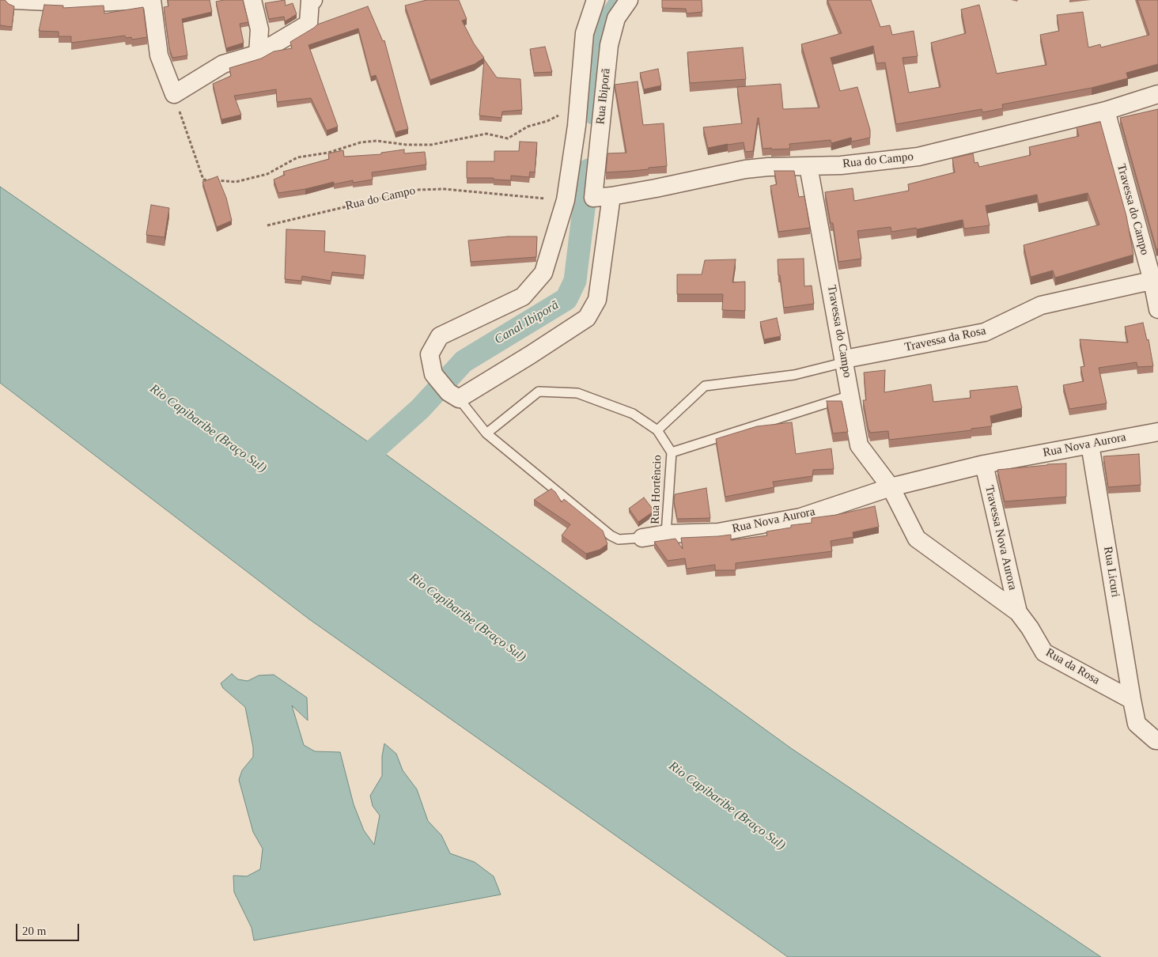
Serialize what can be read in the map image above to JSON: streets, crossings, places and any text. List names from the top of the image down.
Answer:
{
  "streets": {
    "street": [
      "Rua Ibiporã",
      "Rua do Campo",
      "Travessa do Campo",
      "Travessa da Rosa",
      "Rua Nova Aurora",
      "Travessa Nova Aurora",
      "Rua Licuri",
      "Rua da Rosa"
    ],
    "lane": ["Rua Hortêncio"]
  },
  "crossings": [
    ["Rua Ibiporã", "Rua do Campo"],
    ["Rua do Campo", "Travessa do Campo"],
    ["Travessa do Campo", "Travessa da Rosa"],
    ["Travessa do Campo", "Rua Nova Aurora"],
    ["Travessa do Campo", "Rua da Rosa"],
    ["Rua Nova Aurora", "Rua Hortêncio"],
    ["Rua Nova Aurora", "Travessa Nova Aurora"],
    ["Rua Nova Aurora", "Rua Licuri"],
    ["Rua Nova Aurora", "Rua da Rosa"],
    ["Travessa Nova Aurora", "Rua da Rosa"],
    ["Rua Licuri", "Rua da Rosa"]
  ],
  "water": ["Canal Ibiporã", "Rio Capibaribe (Braço Sul)"],
  "scale_bar": "20 m"
}
